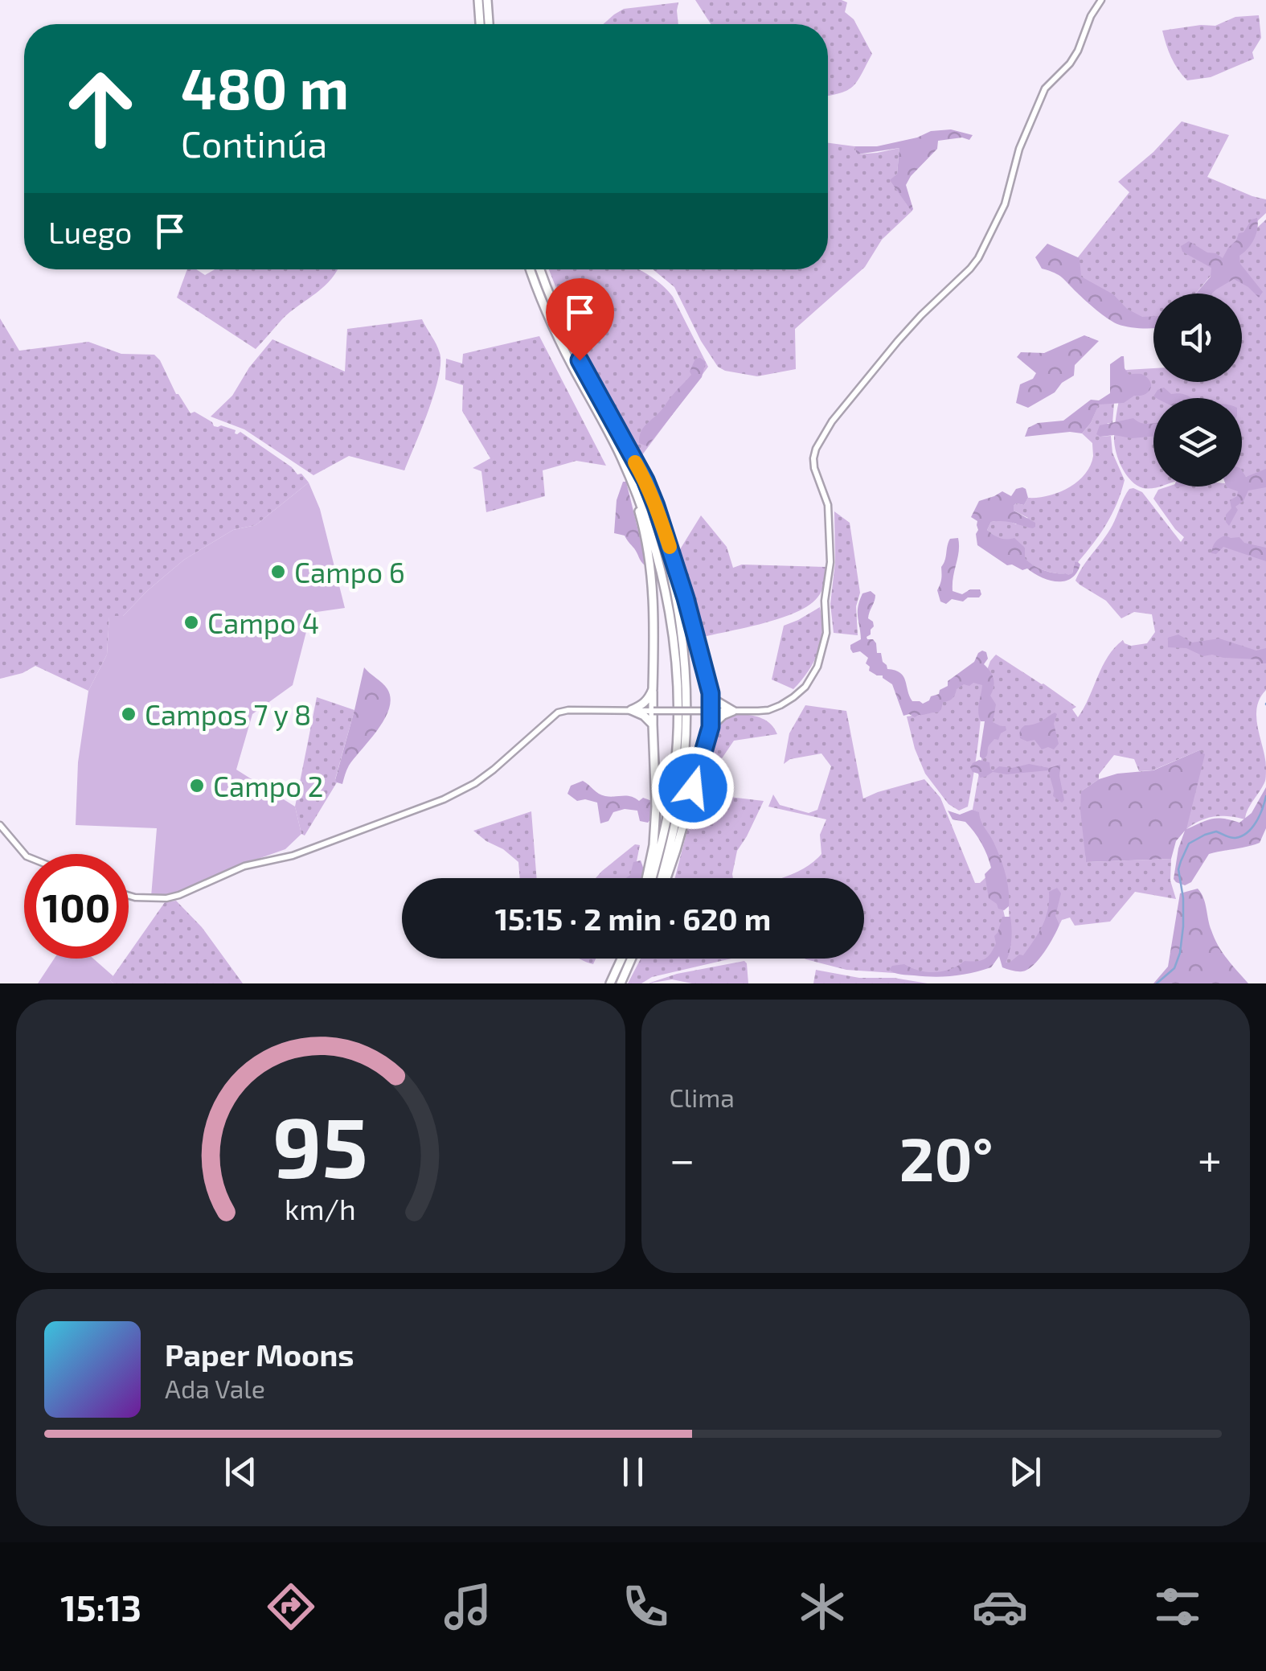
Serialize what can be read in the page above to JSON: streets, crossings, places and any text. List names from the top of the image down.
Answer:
{
  "places": [
    "Campo 6",
    "Campo 4",
    "Campos 7 y 8",
    "Campo 2"
  ],
  "page": {
    "turn": ["480 m", "Continúa"],
    "then": "Luego",
    "limit": "100",
    "trip": "15:15 · 2 min · 620 m",
    "tile": "Clima",
    "heat": ["−", "20°", "+"],
    "song": ["Paper Moons", "Ada Vale"],
    "tabs": "15:13",
    "gauge": ["95", "km/h"]
  }
}
